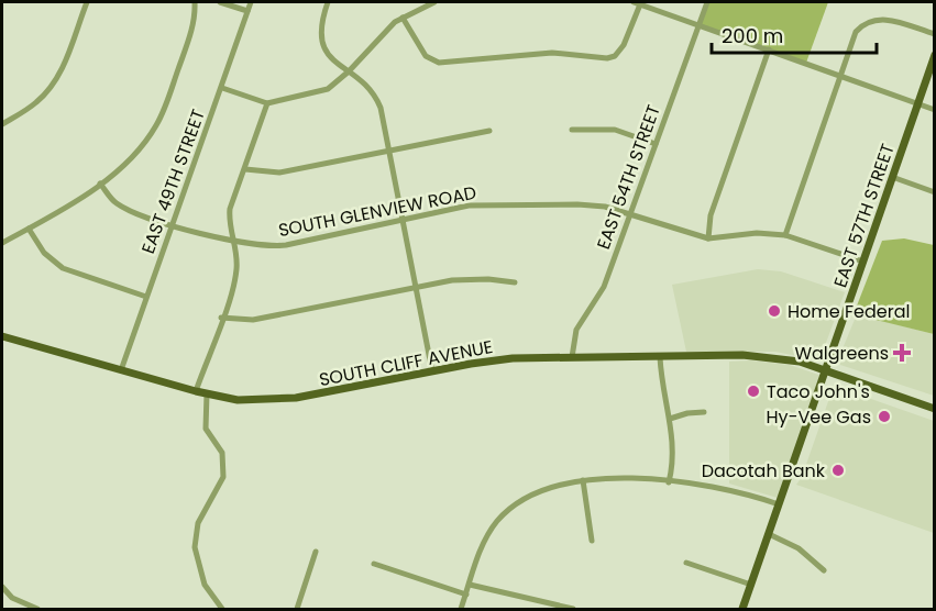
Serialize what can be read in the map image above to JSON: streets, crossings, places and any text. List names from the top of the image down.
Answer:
{
  "streets": {
    "main road": ["EAST 57TH STREET", "SOUTH CLIFF AVENUE"],
    "street": ["EAST 54TH STREET", "EAST 49TH STREET", "SOUTH GLENVIEW ROAD"]
  },
  "crossings": [
    ["EAST 54TH STREET", "SOUTH GLENVIEW ROAD"],
    ["EAST 54TH STREET", "SOUTH CLIFF AVENUE"],
    ["EAST 49TH STREET", "SOUTH GLENVIEW ROAD"],
    ["EAST 49TH STREET", "SOUTH CLIFF AVENUE"],
    ["SOUTH GLENVIEW ROAD", "EAST 57TH STREET"],
    ["EAST 57TH STREET", "SOUTH CLIFF AVENUE"]
  ],
  "places": {
    "other": [
      "Home Federal",
      "Taco John's",
      "Hy-Vee Gas",
      "Dacotah Bank"
    ],
    "health": ["Walgreens"]
  },
  "scale_bar": "200 m"
}
